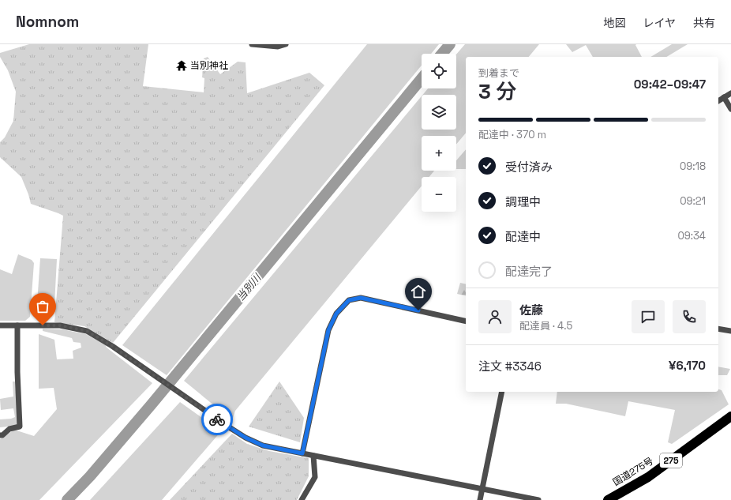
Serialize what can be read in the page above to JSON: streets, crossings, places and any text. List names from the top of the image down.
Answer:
{
  "streets": {
    "highway": ["275", "国道275号"]
  },
  "water": ["当別川"],
  "places": {
    "temple": ["当別神社"]
  },
  "page": {
    "header": "Nomnom",
    "nav": ["地図", "レイヤ", "共有"],
    "map_buttons": ["+", "−"],
    "heading": ["3 分", "到着まで", "09:42–09:47"],
    "panel": [
      "佐藤",
      "配達員 · 4.5",
      "注文 #3346",
      "¥6,170"
    ],
    "bar": "配達中 · 370 m",
    "list": [
      ["受付済み", "09:18"],
      ["調理中", "09:21"],
      ["配達中", "09:34"],
      "配達完了"
    ]
  }
}
